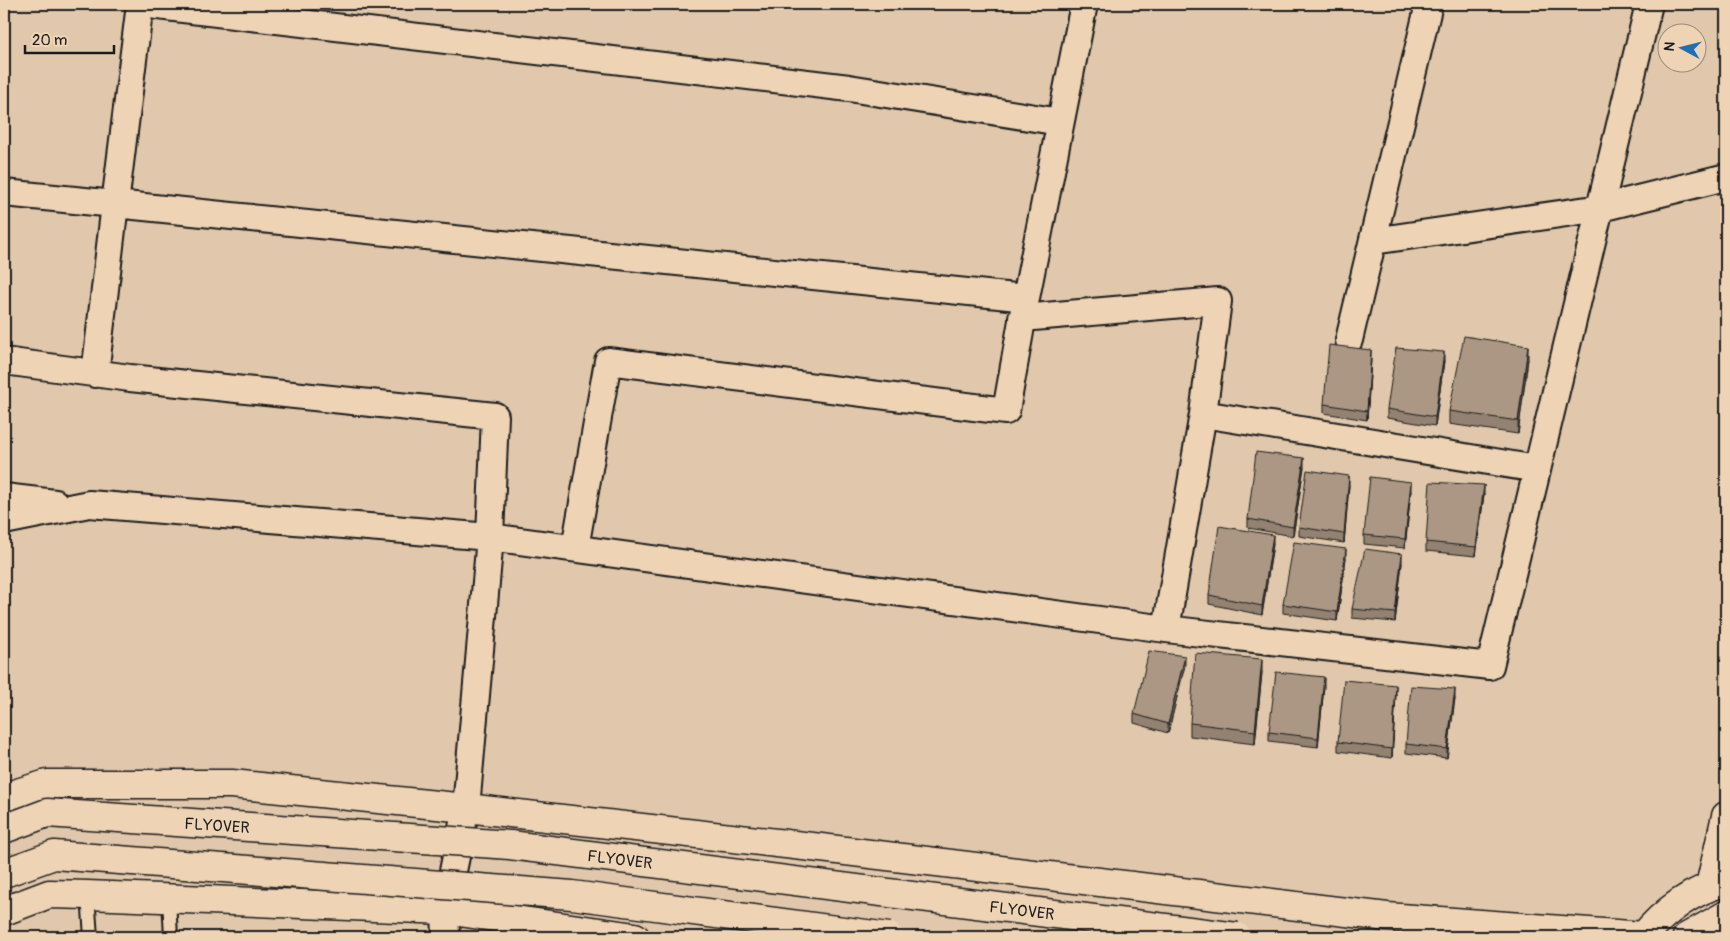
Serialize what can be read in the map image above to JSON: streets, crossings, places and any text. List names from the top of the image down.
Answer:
{
  "streets": {
    "main road": ["FLYOVER"]
  },
  "scale_bar": "20 m",
  "north": "left"
}
